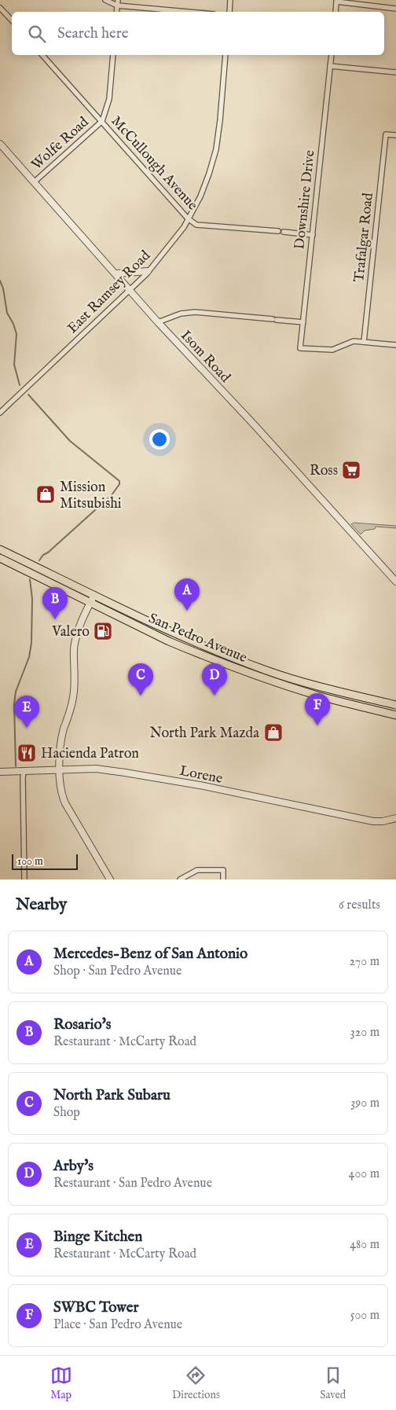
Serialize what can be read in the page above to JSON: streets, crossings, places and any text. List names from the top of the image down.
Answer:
{
  "streets": {
    "main road": ["San Pedro Avenue"],
    "street": [
      "Wolfe Road",
      "McCullough Avenue",
      "Downshire Drive",
      "Trafalgar Road",
      "East Ramsey Road",
      "Isom Road",
      "Lorene"
    ]
  },
  "crossings": [
    ["Wolfe Road", "McCullough Avenue"],
    ["Wolfe Road", "Isom Road"],
    ["McCullough Avenue", "Downshire Drive"],
    ["McCullough Avenue", "East Ramsey Road"],
    ["Downshire Drive", "Trafalgar Road"],
    ["East Ramsey Road", "Isom Road"]
  ],
  "places": {
    "supermarket": ["Ross"],
    "shop": ["Mission Mitsubishi", "North Park Mazda"],
    "fuel station": ["Valero"],
    "restaurant": ["Hacienda Patron"]
  },
  "scale_bar": "100 m",
  "page": {
    "search": "Search here",
    "pins": [
      "A",
      "B",
      "C",
      "D",
      "F",
      "E"
    ],
    "scale": "100 m",
    "heading": ["Nearby", "6 results"],
    "list": [
      {
        "mark": "A",
        "name": "Mercedes-Benz of San Antonio",
        "note": "Shop · San Pedro Avenue",
        "value": "270 m"
      },
      {
        "mark": "B",
        "name": "Rosario's",
        "note": "Restaurant · McCarty Road",
        "value": "320 m"
      },
      {
        "mark": "C",
        "name": "North Park Subaru",
        "note": "Shop",
        "value": "390 m"
      },
      {
        "mark": "D",
        "name": "Arby's",
        "note": "Restaurant · San Pedro Avenue",
        "value": "400 m"
      },
      {
        "mark": "E",
        "name": "Binge Kitchen",
        "note": "Restaurant · McCarty Road",
        "value": "480 m"
      },
      {
        "mark": "F",
        "name": "SWBC Tower",
        "note": "Place · San Pedro Avenue",
        "value": "500 m"
      }
    ],
    "nav": ["Map", "Directions", "Saved"]
  }
}
